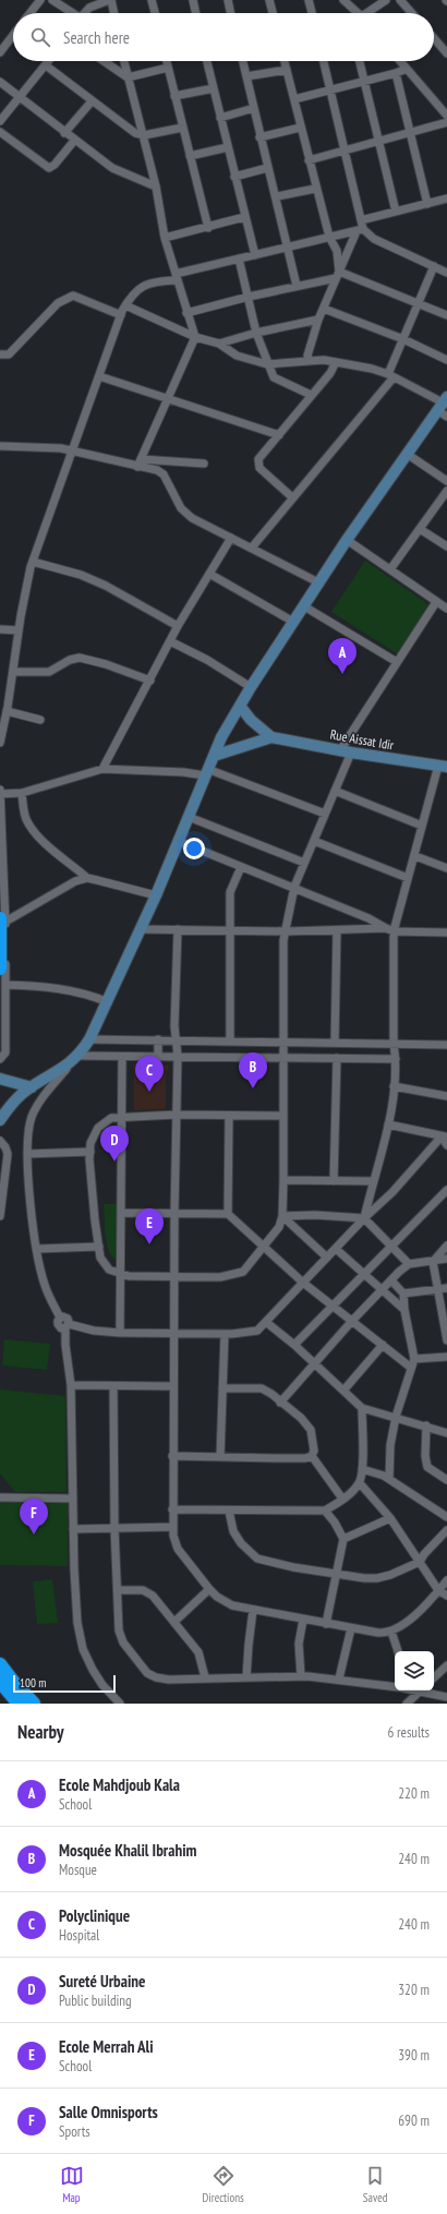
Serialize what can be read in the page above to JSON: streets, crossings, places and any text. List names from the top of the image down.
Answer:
{
  "streets": {
    "street": ["Rue Aissat Idir"]
  },
  "scale_bar": "100 m",
  "page": {
    "search": "Search here",
    "pins": [
      "A",
      "B",
      "C",
      "D",
      "E",
      "F"
    ],
    "scale": "100 m",
    "heading": ["Nearby", "6 results"],
    "list": [
      {
        "mark": "A",
        "name": "Ecole Mahdjoub Kala",
        "note": "School",
        "value": "220 m"
      },
      {
        "mark": "B",
        "name": "Mosquée Khalil Ibrahim",
        "note": "Mosque",
        "value": "240 m"
      },
      {
        "mark": "C",
        "name": "Polyclinique",
        "note": "Hospital",
        "value": "240 m"
      },
      {
        "mark": "D",
        "name": "Sureté Urbaine",
        "note": "Public building",
        "value": "320 m"
      },
      {
        "mark": "E",
        "name": "Ecole Merrah Ali",
        "note": "School",
        "value": "390 m"
      },
      {
        "mark": "F",
        "name": "Salle Omnisports",
        "note": "Sports",
        "value": "690 m"
      }
    ],
    "nav": ["Map", "Directions", "Saved"]
  }
}
